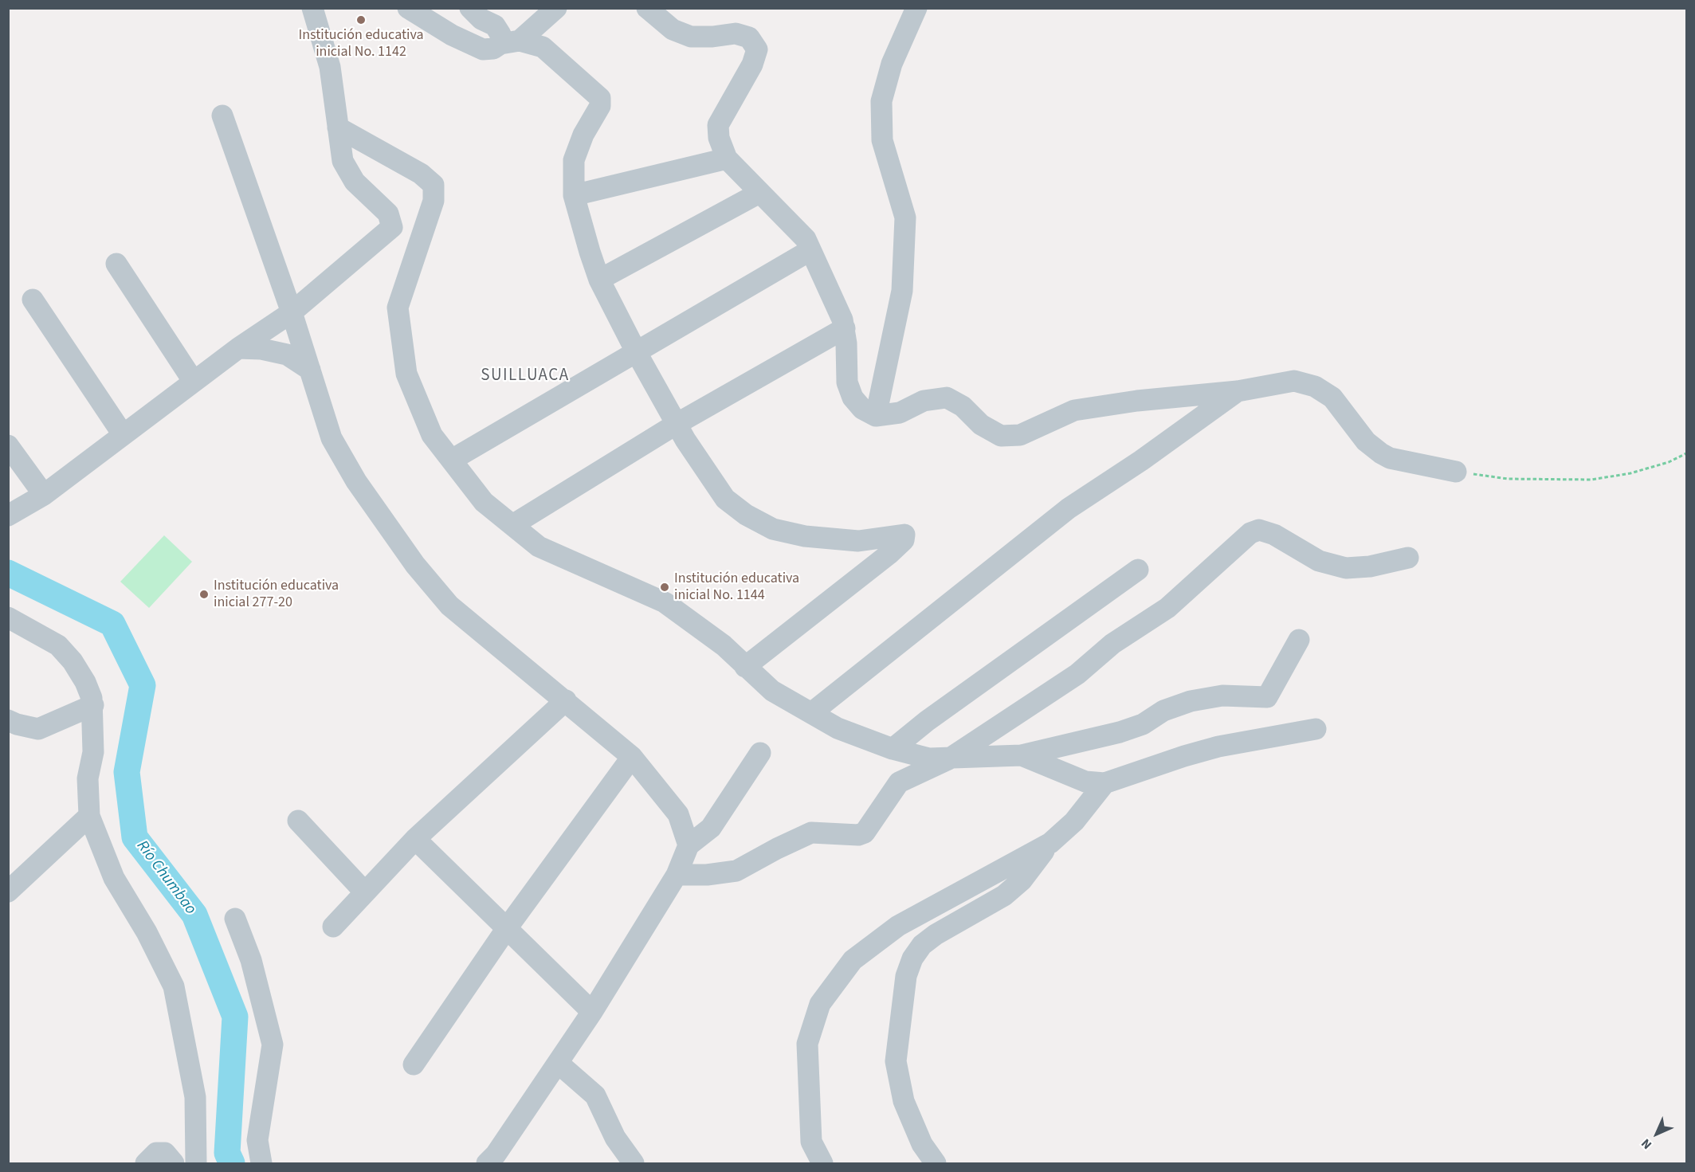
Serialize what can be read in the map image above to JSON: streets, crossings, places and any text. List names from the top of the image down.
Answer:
{
  "districts": ["SUILLUACA"],
  "water": ["Río Chumbao"],
  "places": ["Institución educativa inicial No. 1142", "Institución educativa inicial No. 1144", "Institución educativa inicial 277-20"],
  "north": "bottom left"
}
